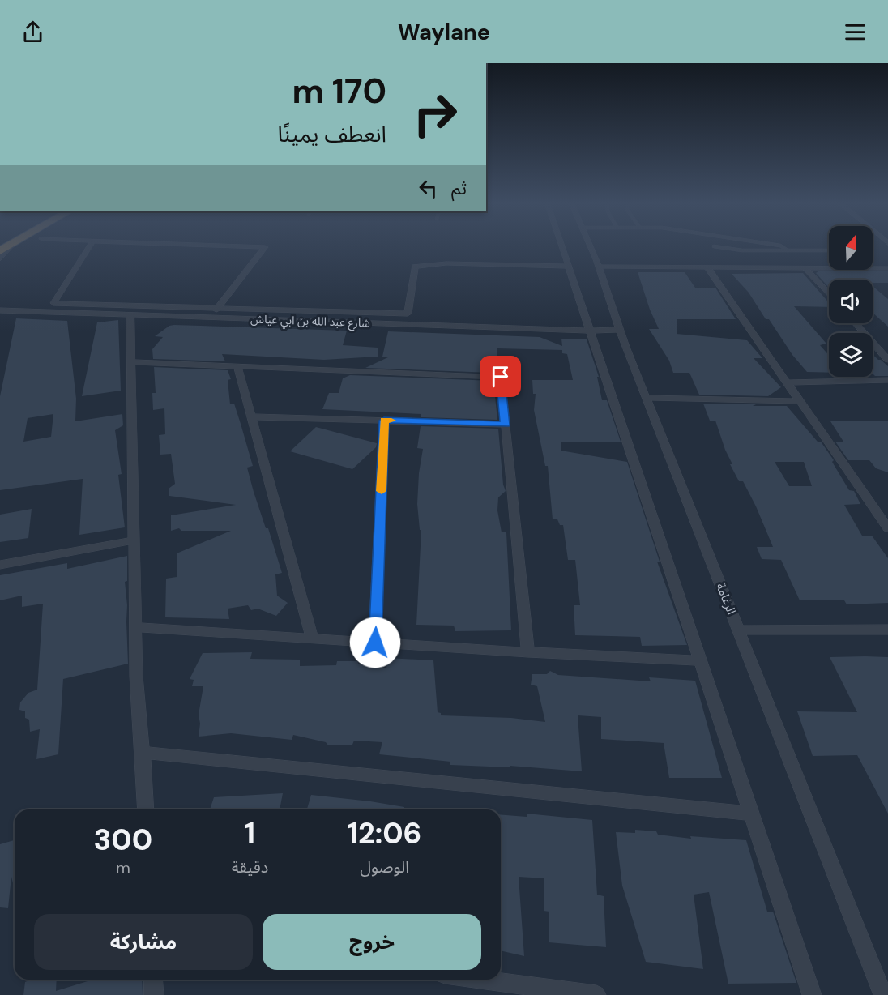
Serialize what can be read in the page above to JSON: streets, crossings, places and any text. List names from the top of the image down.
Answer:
{
  "streets": {
    "street": ["شارع عبد الله بن ابي عياش", "الرغامة"]
  },
  "crossings": [
    ["شارع عبد الله بن ابي عياش", "الرغامة"]
  ],
  "north": "top",
  "page": {
    "header": "Waylane",
    "turn": ["170 m", "انعطف يمينًا"],
    "then": "ثم",
    "eta": [
      "12:06",
      "الوصول",
      "1",
      "دقيقة",
      "300",
      "m"
    ],
    "buttons": ["خروج", "مشاركة"]
  }
}
